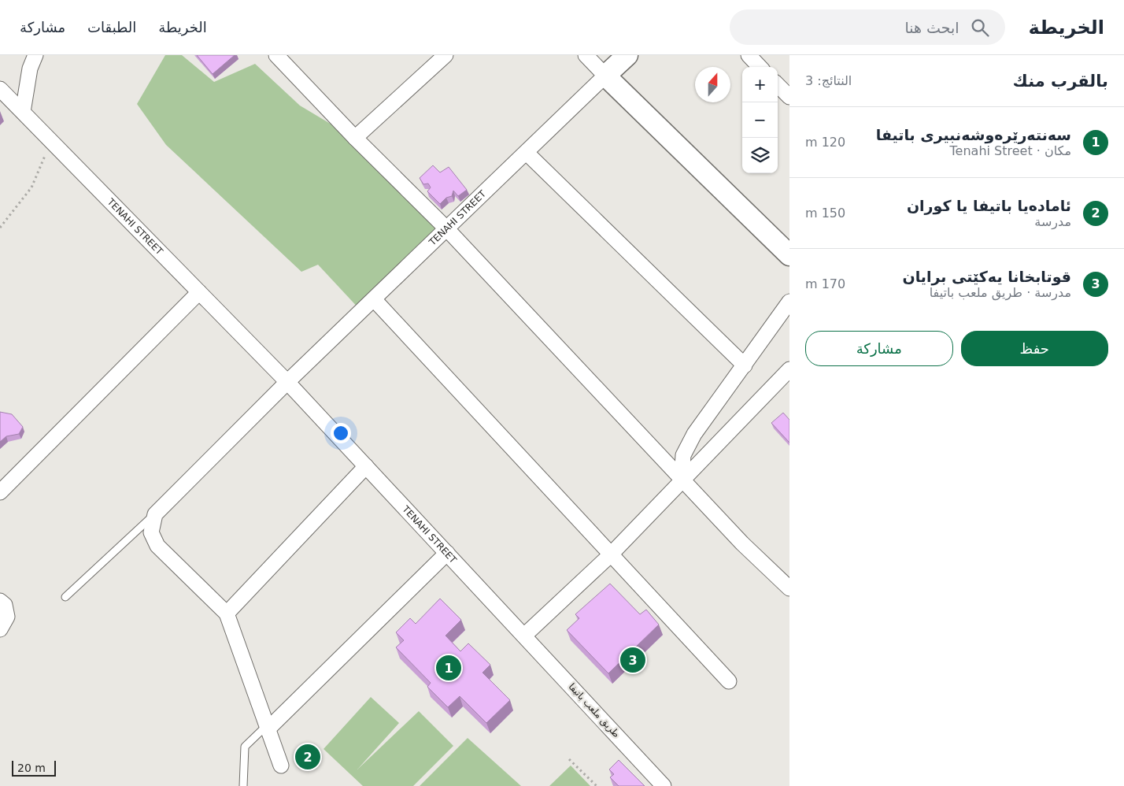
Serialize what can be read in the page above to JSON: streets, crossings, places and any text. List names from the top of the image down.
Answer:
{
  "streets": {
    "street": ["TENAHI STREET", "طريق ملعب باتيفا"]
  },
  "crossings": [
    ["TENAHI STREET", "طريق ملعب باتيفا"]
  ],
  "scale_bar": "20 m",
  "north": "top",
  "page": {
    "header": "الخريطة",
    "search": "ابحث هنا",
    "nav": ["الخريطة", "الطبقات", "مشاركة"],
    "heading": ["بالقرب منك", "النتائج: 3"],
    "map_buttons": ["+", "−"],
    "list": [
      {
        "mark": "1",
        "name": "سه‌نته‌رێره‌وشه‌نبيرى باتيفا",
        "note": "مكان · Tenahi Street",
        "value": "120 m"
      },
      {
        "mark": "2",
        "name": "ئامادەیا باتیفا يا كوران",
        "note": "مدرسة",
        "value": "150 m"
      },
      {
        "mark": "3",
        "name": "قوتابخانا يه‌كێتى برايان",
        "note": "مدرسة · طريق ملعب باتيفا",
        "value": "170 m"
      }
    ],
    "buttons": ["حفظ", "مشاركة"],
    "pins": ["3", "1", "2"],
    "scale": "20 m"
  }
}
